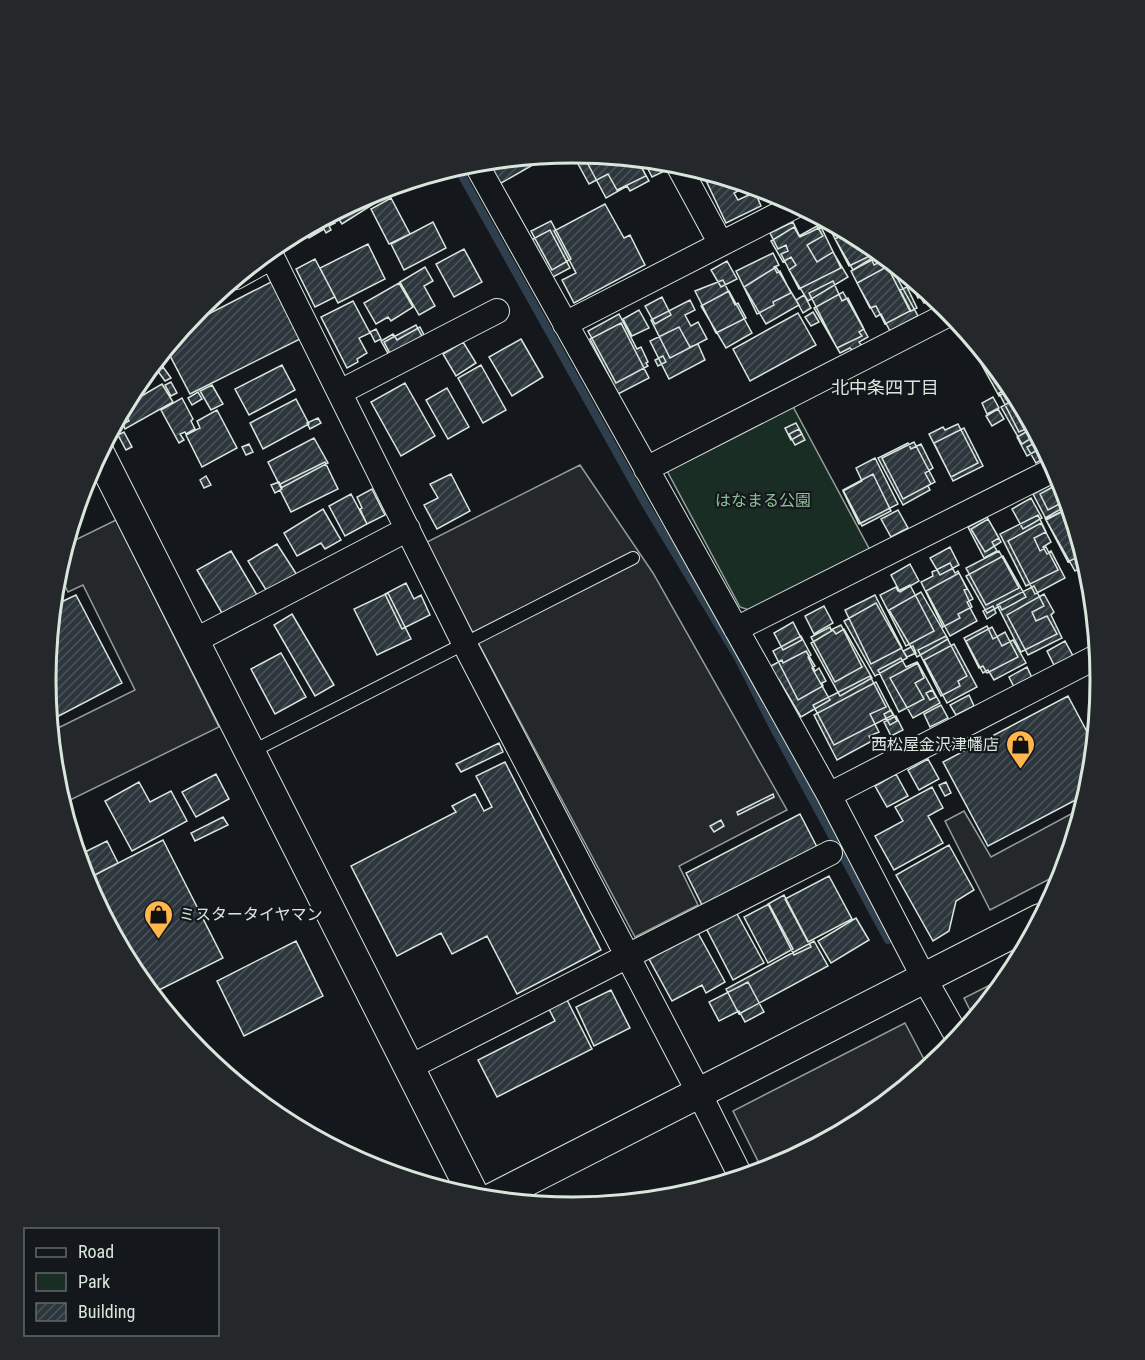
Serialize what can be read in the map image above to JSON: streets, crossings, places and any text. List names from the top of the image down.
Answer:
{
  "districts": ["北中条四丁目"],
  "parks": ["はなまる公園"],
  "places": {
    "shop": ["西松屋金沢津幡店", "ミスタータイヤマン"]
  },
  "legend": ["Road", "Park", "Building"]
}
